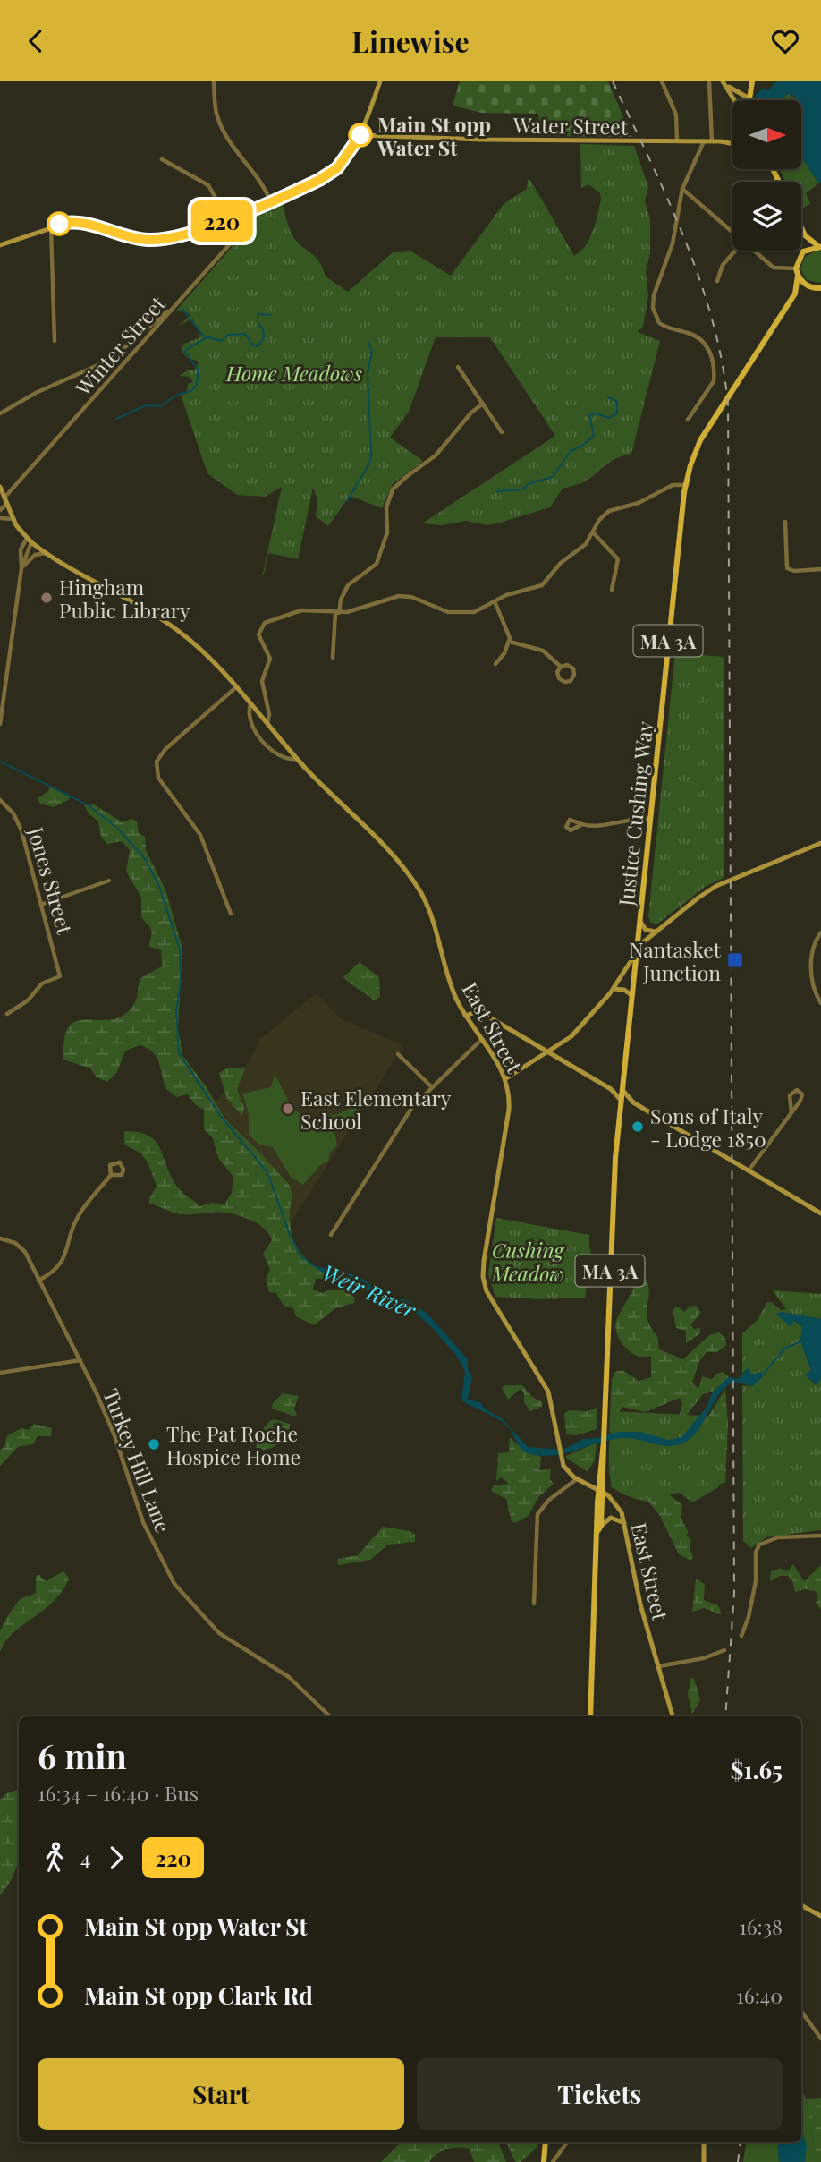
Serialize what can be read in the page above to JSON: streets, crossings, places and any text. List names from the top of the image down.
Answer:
{
  "streets": {
    "main road": [
      "Water Street",
      "MA 3A",
      "Justice Cushing Way",
      "East Street"
    ],
    "street": ["Winter Street", "Jones Street", "Turkey Hill Lane"]
  },
  "crossings": [
    ["Winter Street", "East Street"],
    ["MA 3A", "Justice Cushing Way"],
    ["Justice Cushing Way", "East Street"]
  ],
  "water": ["Weir River"],
  "parks": ["Home Meadows", "Cushing Meadow"],
  "places": {
    "other": [
      "Main St opp Water St",
      "Hingham Public Library",
      "East Elementary School",
      "Sons of Italy - Lodge 1850",
      "The Pat Roche Hospice Home"
    ],
    "transit": ["Nantasket Junction"]
  },
  "lines": ["bus line 220"],
  "north": "right",
  "page": {
    "header": "Linewise",
    "on_map": "220",
    "heading": ["6 min", "16:34 – 16:40 · Bus", "$1.65"],
    "legs": ["4", "220"],
    "list": [
      {
        "name": "Main St opp Water St",
        "value": "16:38"
      },
      {
        "name": "Main St opp Clark Rd",
        "value": "16:40"
      }
    ],
    "buttons": ["Start", "Tickets"]
  }
}
